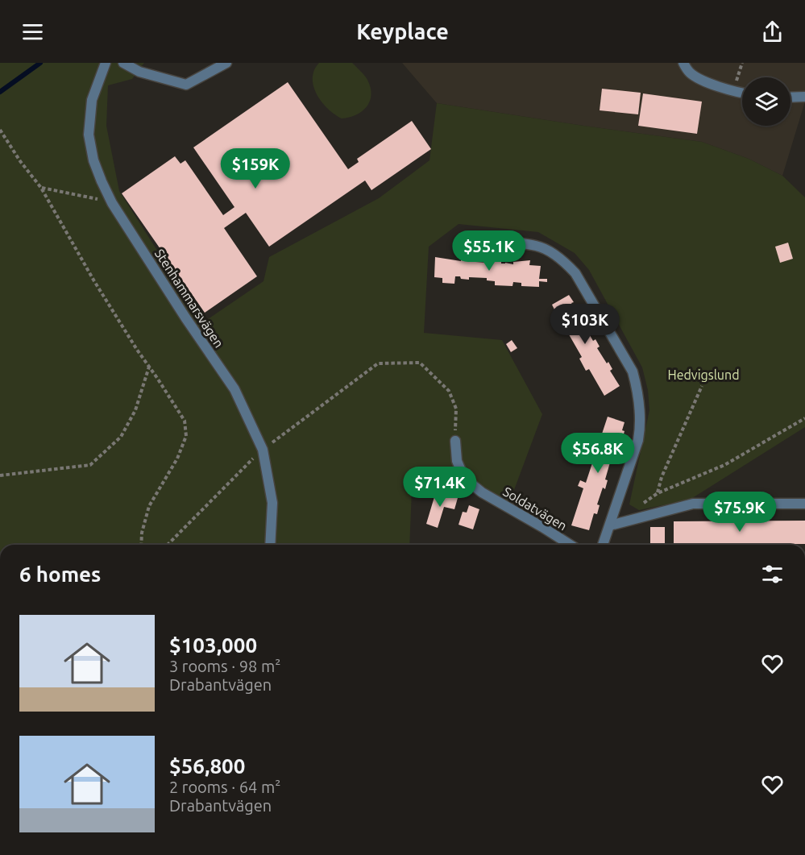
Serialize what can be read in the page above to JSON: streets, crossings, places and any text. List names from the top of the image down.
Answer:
{
  "streets": {
    "street": ["Stenhammarsvägen", "Soldatvägen"]
  },
  "parks": ["Hedvigslund"],
  "page": {
    "header": "Keyplace",
    "price": [
      "$159K",
      "$55.1K",
      "$103K",
      "$56.8K",
      "$71.4K",
      "$75.9K"
    ],
    "heading": "6 homes",
    "list": [
      {
        "name": "$103,000",
        "note": "3 rooms · 98 m² · Drabantvägen"
      },
      {
        "name": "$56,800",
        "note": "2 rooms · 64 m² · Drabantvägen"
      }
    ]
  }
}
